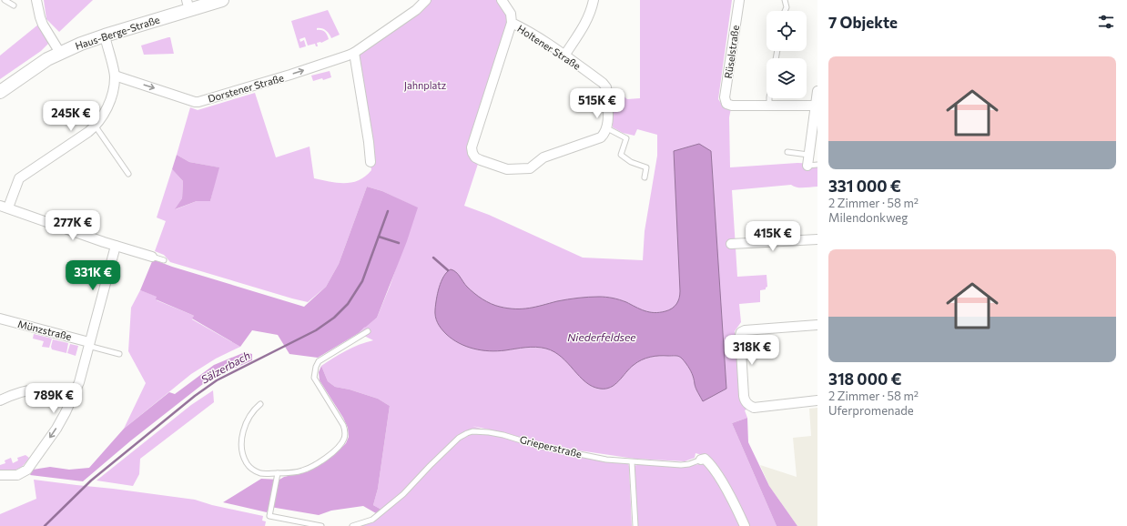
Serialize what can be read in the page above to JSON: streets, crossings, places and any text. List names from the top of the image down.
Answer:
{
  "streets": {
    "main road": ["Haus-Berge-Straße"],
    "street": [
      "Holtener Straße",
      "Rüselstraße",
      "Dorstener Straße",
      "Münzstraße",
      "Grieperstraße"
    ]
  },
  "one_way": ["Dorstener Straße"],
  "water": ["Niederfeldsee", "Sälzerbach"],
  "parks": ["Jahnplatz"],
  "page": {
    "heading": "7 Objekte",
    "list": [
      {
        "name": "331 000 €",
        "note": "2 Zimmer · 58 m² · Milendonkweg"
      },
      {
        "name": "318 000 €",
        "note": "2 Zimmer · 58 m² · Uferpromenade"
      }
    ],
    "price": [
      "515K €",
      "245K €",
      "277K €",
      "415K €",
      "331K €",
      "318K €",
      "789K €"
    ]
  }
}
